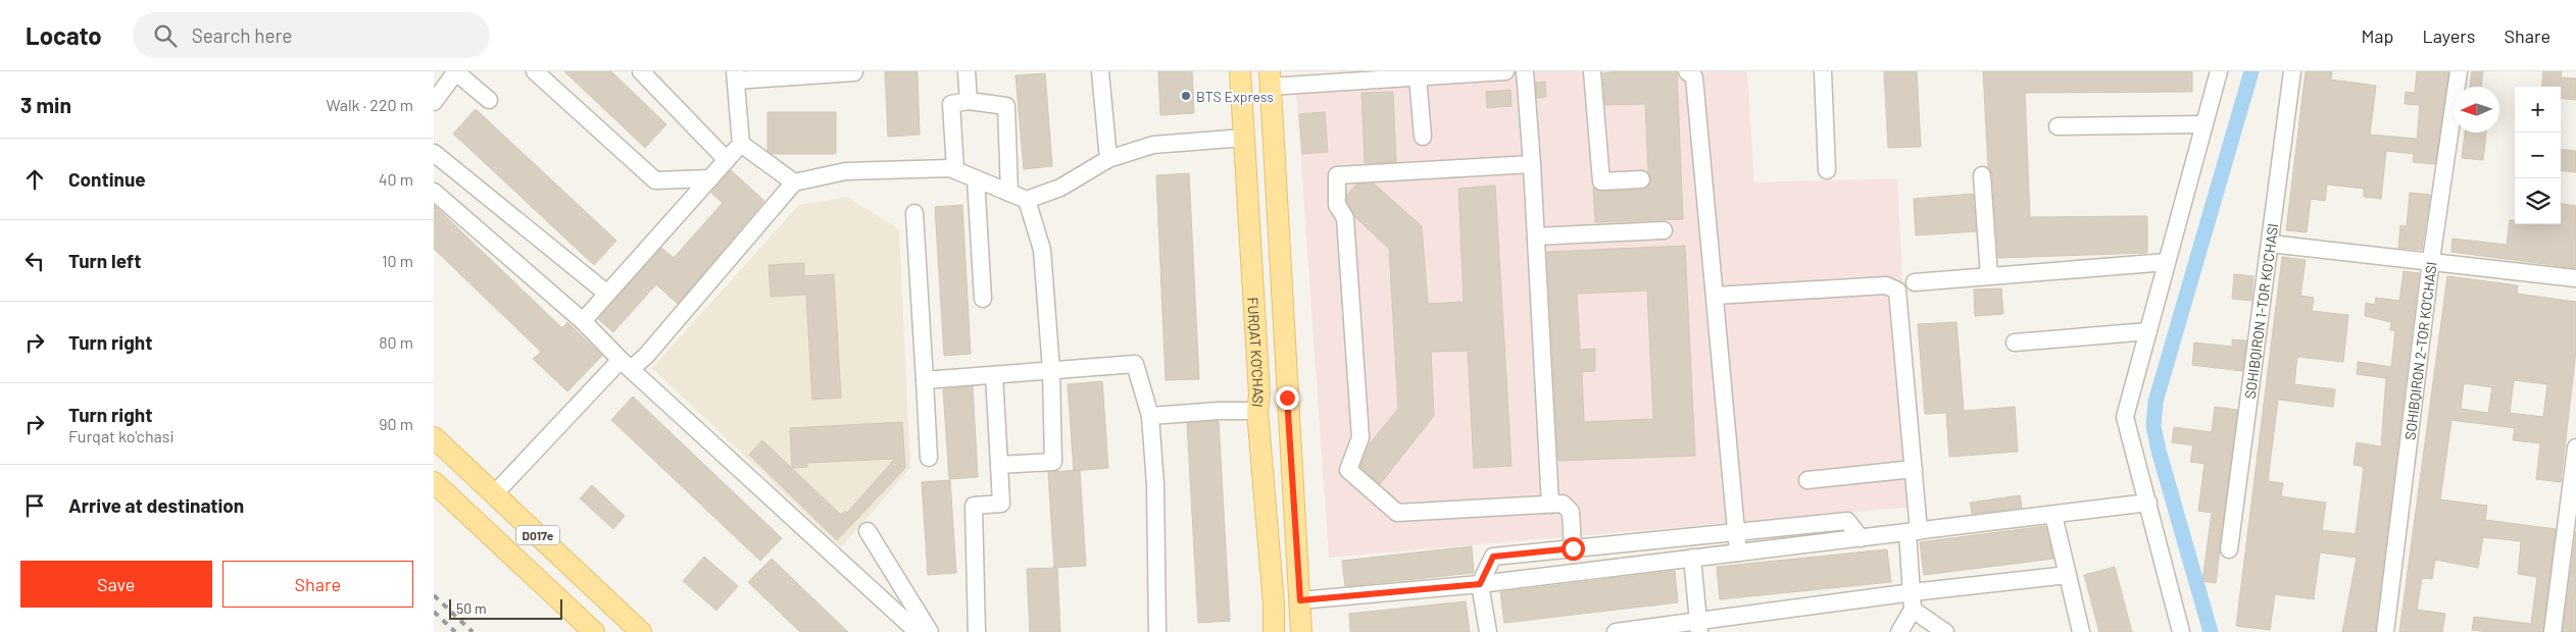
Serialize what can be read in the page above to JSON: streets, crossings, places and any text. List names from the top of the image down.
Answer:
{
  "streets": {
    "main road": ["FURQAT KO'CHASI", "D017e"],
    "street": ["SOHIBQIRON 1-TOR KO'CHASI", "SOHIBQIRON 2-TOR KO'CHASI"]
  },
  "places": ["BTS Express"],
  "scale_bar": "50 m",
  "north": "left",
  "page": {
    "header": "Locato",
    "search": "Search here",
    "nav": ["Map", "Layers", "Share"],
    "heading": ["3 min", "Walk · 220 m"],
    "map_buttons": ["+", "−"],
    "list": [
      ["Continue", "40 m"],
      ["Turn left", "10 m"],
      ["Turn right", "80 m"],
      ["Turn right", "Furqat ko'chasi", "90 m"],
      "Arrive at destination"
    ],
    "buttons": ["Save", "Share"],
    "scale": "50 m"
  }
}
